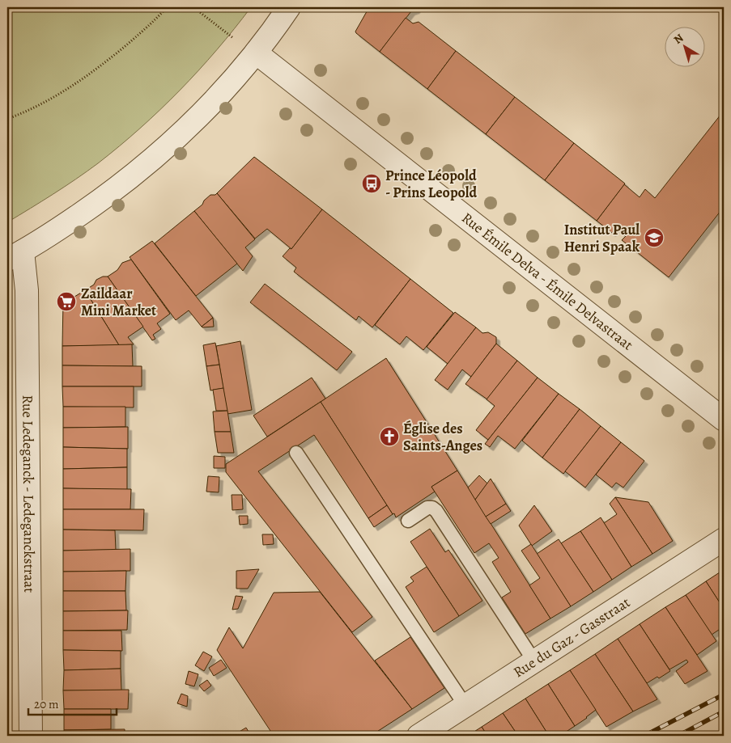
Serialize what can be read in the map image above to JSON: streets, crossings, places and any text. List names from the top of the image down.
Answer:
{
  "streets": {
    "street": ["Rue Émile Delva - Émile Delvastraat", "Rue Ledeganck - Ledeganckstraat", "Rue du Gaz - Gasstraat"]
  },
  "places": {
    "bus stop": ["Prince Léopold - Prins Leopold"],
    "school or university": ["Institut Paul Henri Spaak"],
    "supermarket": ["Zaildaar Mini Market"],
    "church": ["Église des Saints-Anges"]
  },
  "scale_bar": "20 m",
  "north": "top left"
}
